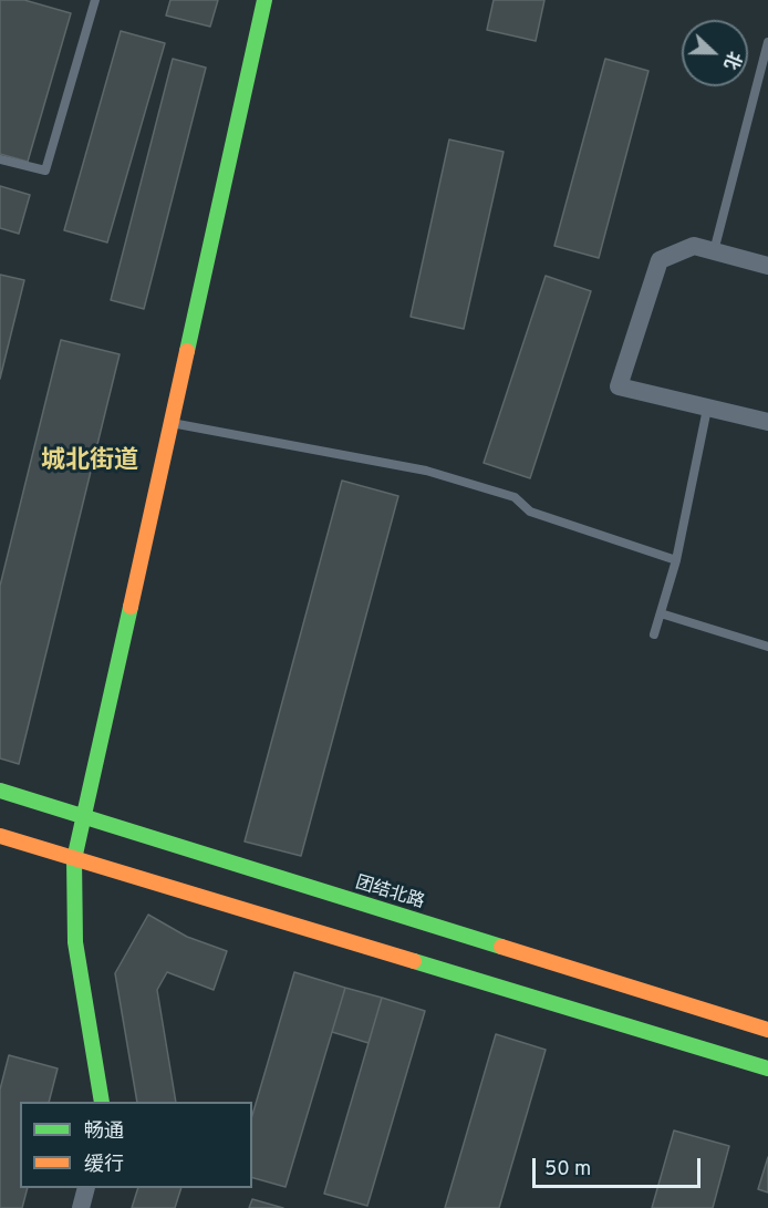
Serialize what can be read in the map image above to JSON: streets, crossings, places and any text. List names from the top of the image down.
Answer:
{
  "streets": {
    "main road": ["团结北路"]
  },
  "districts": ["城北街道"],
  "legend": ["畅通", "缓行"],
  "scale_bar": "50 m",
  "north": "right"
}
